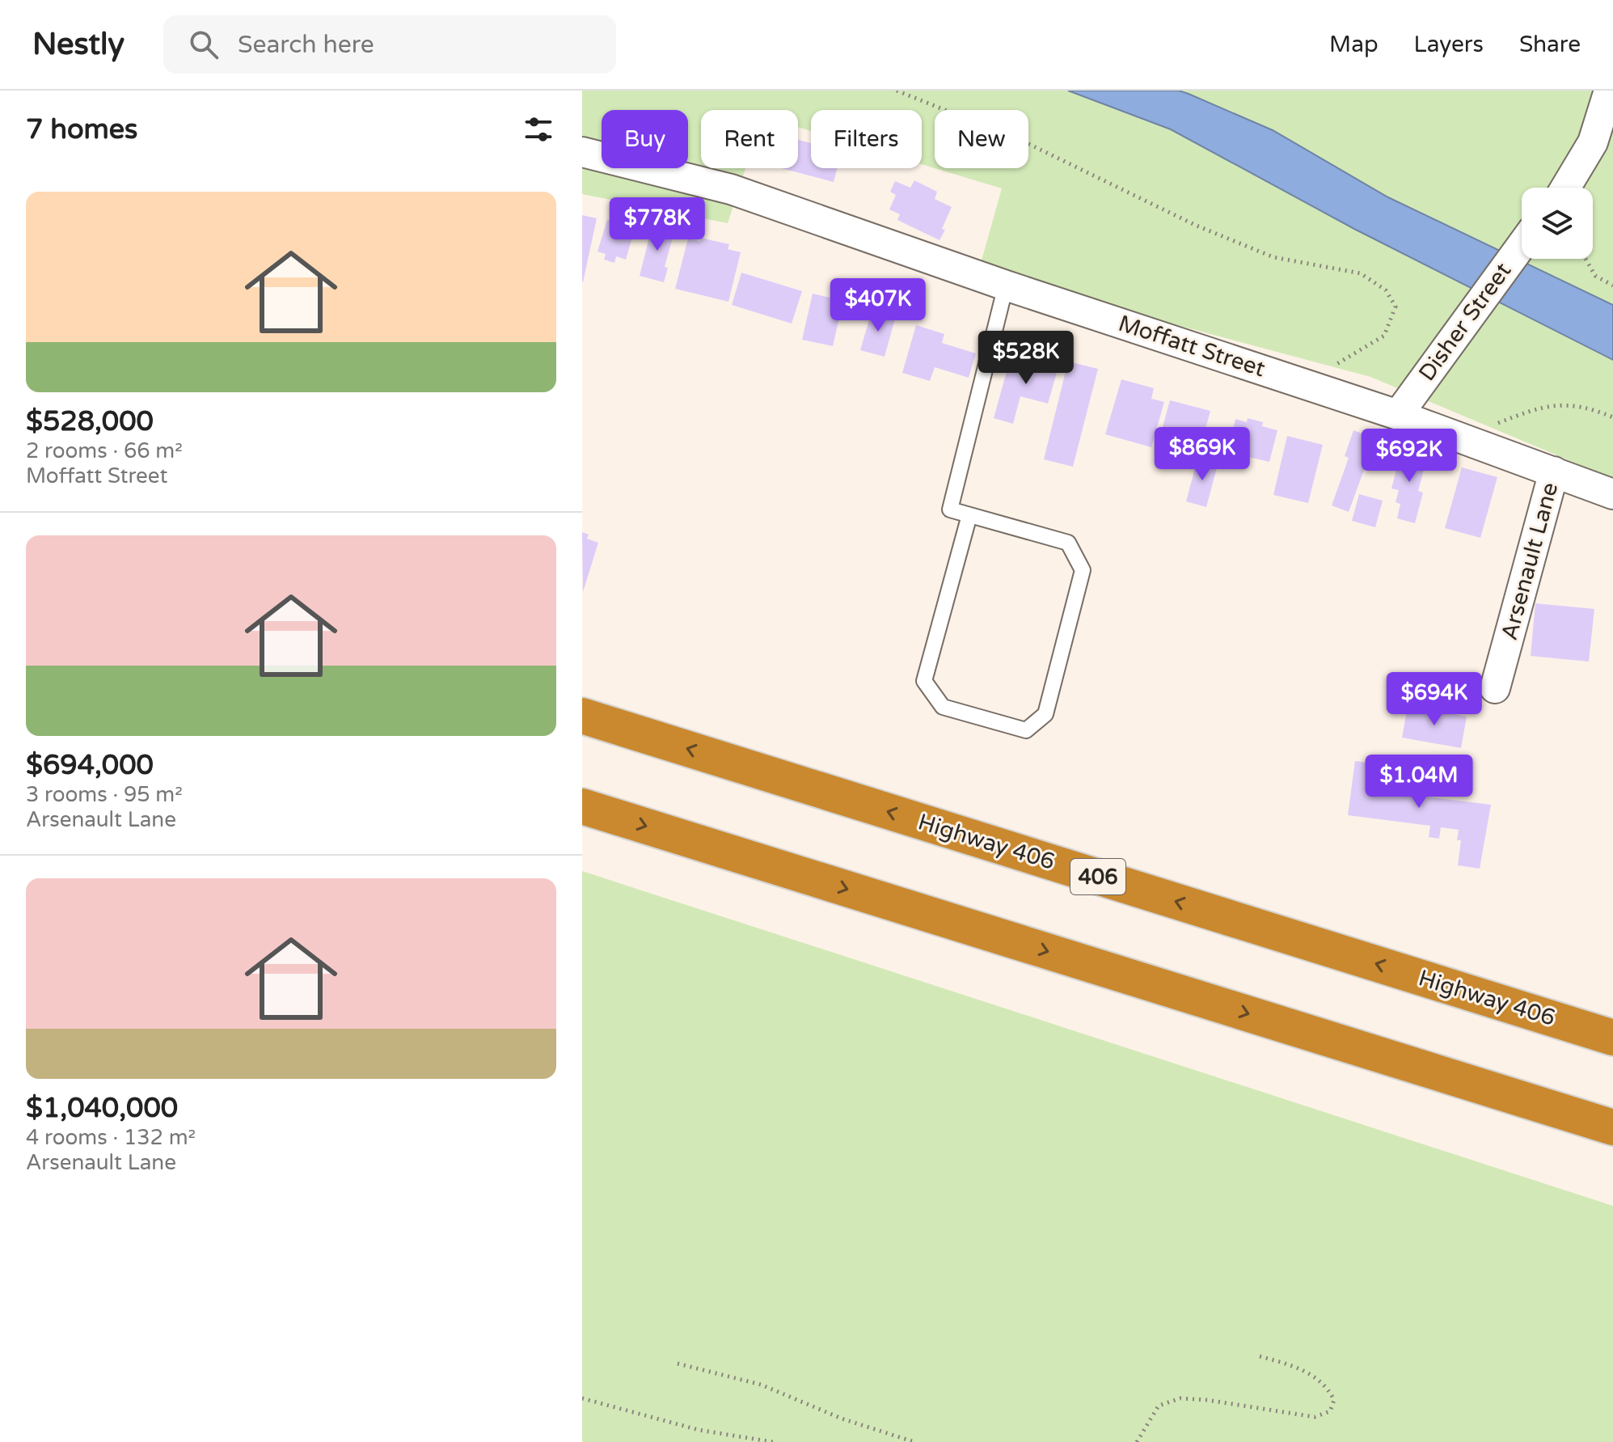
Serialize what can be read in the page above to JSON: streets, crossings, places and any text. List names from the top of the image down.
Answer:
{
  "streets": {
    "highway": ["Highway 406", "406"],
    "street": ["Disher Street", "Moffatt Street", "Arsenault Lane"]
  },
  "crossings": [
    ["Disher Street", "Moffatt Street"],
    ["Moffatt Street", "Arsenault Lane"]
  ],
  "page": {
    "header": "Nestly",
    "search": "Search here",
    "nav": ["Map", "Layers", "Share"],
    "heading": "7 homes",
    "chip": [
      "Buy",
      "Rent",
      "Filters",
      "New"
    ],
    "list": [
      {
        "name": "$528,000",
        "note": "2 rooms · 66 m² · Moffatt Street"
      },
      {
        "name": "$694,000",
        "note": "3 rooms · 95 m² · Arsenault Lane"
      },
      {
        "name": "$1,040,000",
        "note": "4 rooms · 132 m² · Arsenault Lane"
      }
    ],
    "price": [
      "$778K",
      "$407K",
      "$528K",
      "$869K",
      "$692K",
      "$694K",
      "$1.04M"
    ]
  }
}
